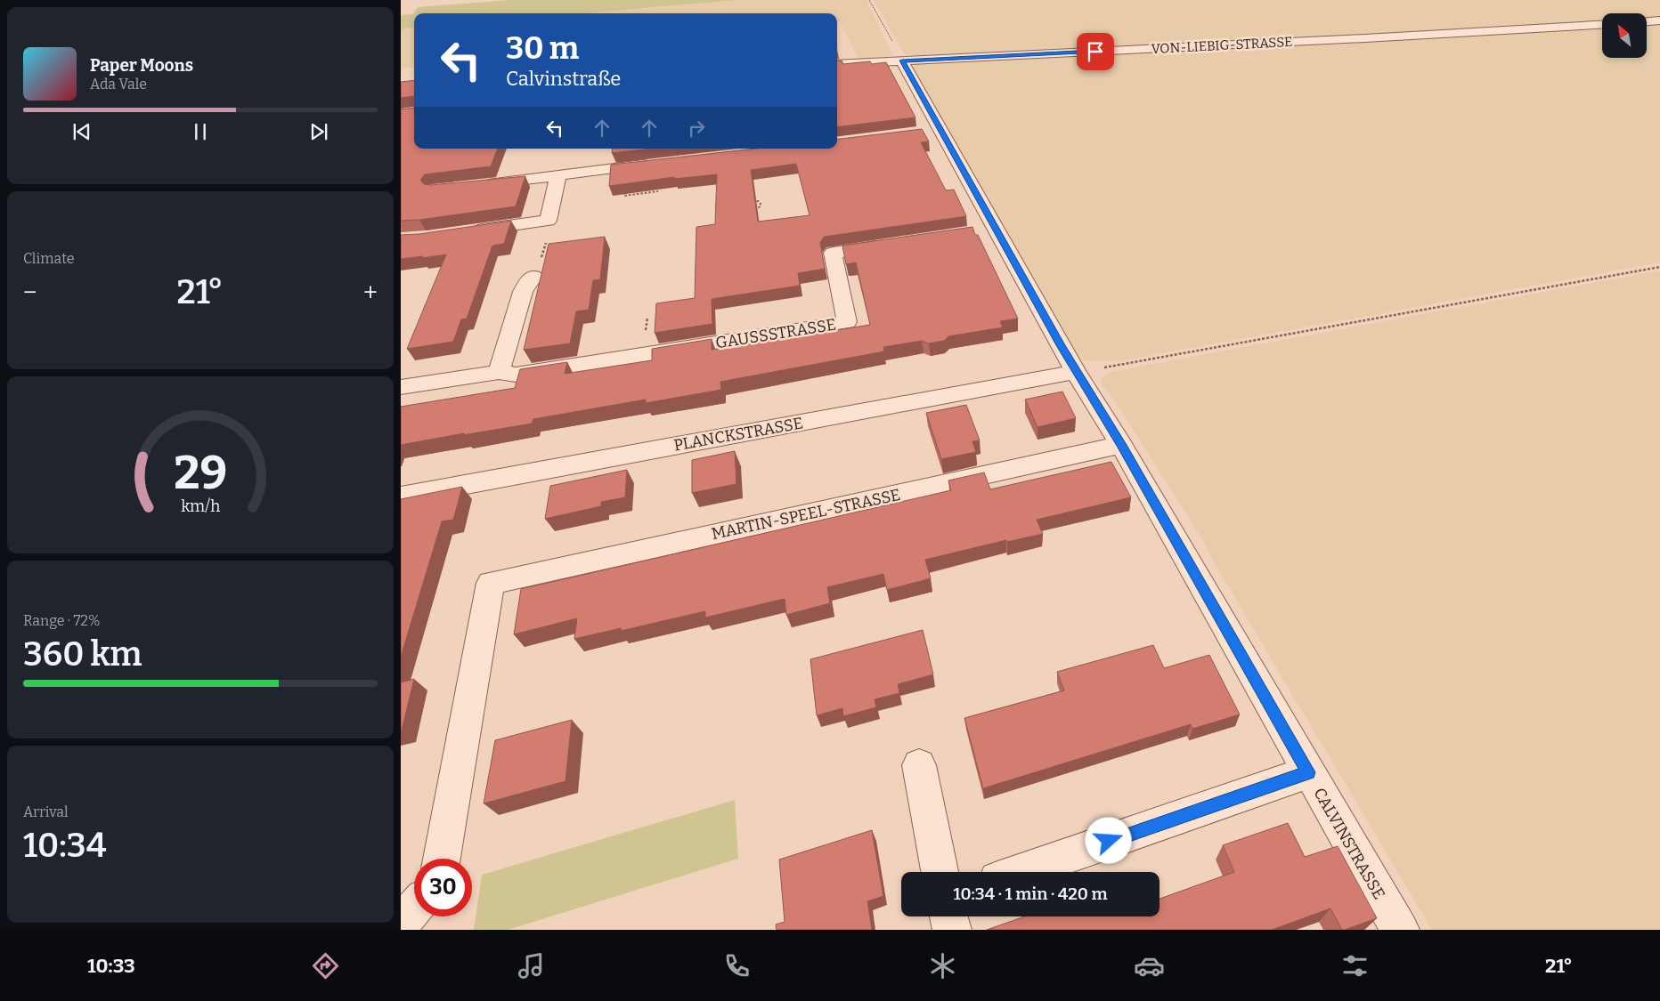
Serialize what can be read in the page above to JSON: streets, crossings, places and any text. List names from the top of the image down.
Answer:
{
  "streets": {
    "street": [
      "VON-LIEBIG-STRASSE",
      "GAUSSSTRASSE",
      "PLANCKSTRASSE",
      "MARTIN-SPEEL-STRASSE",
      "CALVINSTRASSE"
    ]
  },
  "crossings": [
    ["VON-LIEBIG-STRASSE", "CALVINSTRASSE"],
    ["PLANCKSTRASSE", "CALVINSTRASSE"],
    ["MARTIN-SPEEL-STRASSE", "CALVINSTRASSE"]
  ],
  "north": "top left",
  "page": {
    "turn": ["30 m", "Calvinstraße"],
    "song": ["Paper Moons", "Ada Vale"],
    "tile": [
      "Climate",
      ["Range · 72%", "360 km"],
      ["Arrival", "10:34"]
    ],
    "heat": ["−", "21°", "+"],
    "limit": "30",
    "trip": "10:34 · 1 min · 420 m",
    "tabs": ["10:33", "21°"],
    "gauge": ["29", "km/h"]
  }
}
